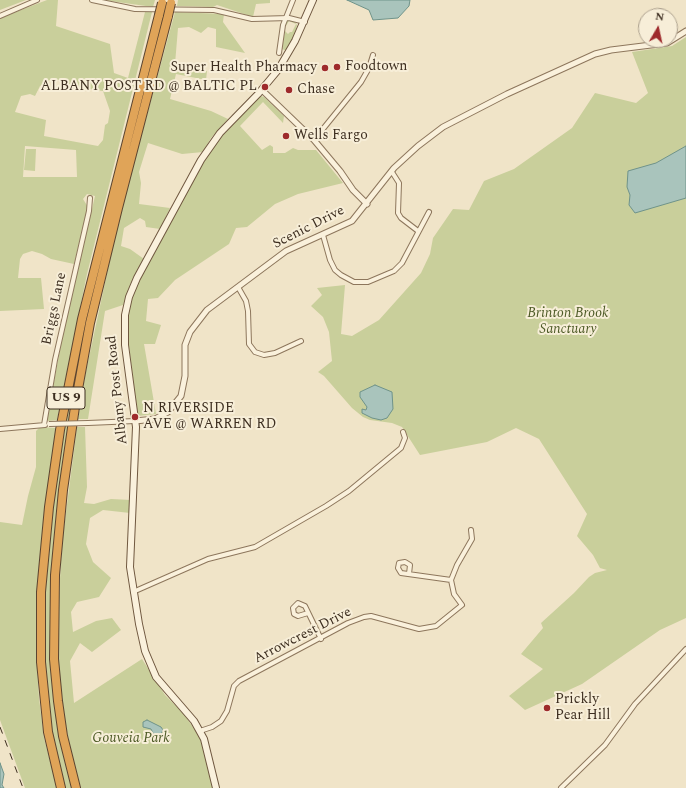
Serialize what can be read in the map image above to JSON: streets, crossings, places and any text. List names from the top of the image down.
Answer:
{
  "streets": {
    "highway": ["US 9"],
    "main road": ["Albany Post Road"],
    "street": ["Scenic Drive", "Briggs Lane", "Arrowcrest Drive"]
  },
  "crossings": [
    ["Scenic Drive", "Albany Post Road"],
    ["Albany Post Road", "Arrowcrest Drive"]
  ],
  "parks": ["Brinton Brook Sanctuary", "Gouveia Park"],
  "places": [
    "Foodtown",
    "Super Health Pharmacy",
    "ALBANY POST RD @ BALTIC PL",
    "Chase",
    "Wells Fargo",
    "N RIVERSIDE AVE @ WARREN RD",
    "Prickly Pear Hill"
  ],
  "north": "top"
}
